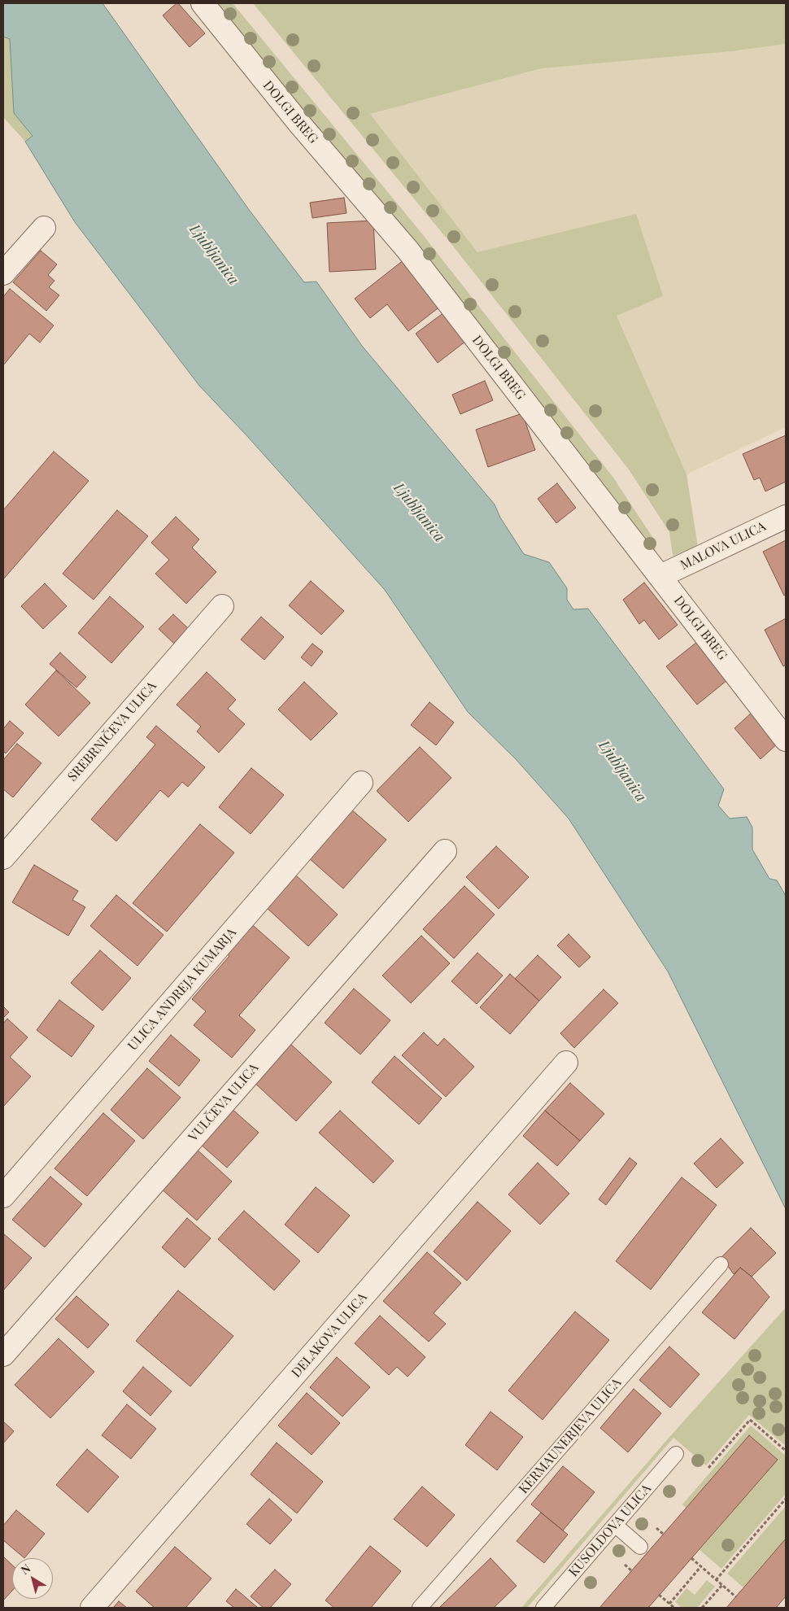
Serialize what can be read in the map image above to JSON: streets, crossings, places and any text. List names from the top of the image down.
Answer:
{
  "streets": {
    "street": [
      "DOLGI BREG",
      "MALOVA ULICA",
      "SREBRNIČEVA ULICA",
      "ULICA ANDREJA KUMARJA",
      "VULČEVA ULICA",
      "DELAKOVA ULICA"
    ],
    "lane": ["KERMAUNERJEVA ULICA", "KUSOLDOVA ULICA"]
  },
  "crossings": [
    ["DOLGI BREG", "MALOVA ULICA"]
  ],
  "water": ["Ljubljanica"],
  "north": "top left"
}
